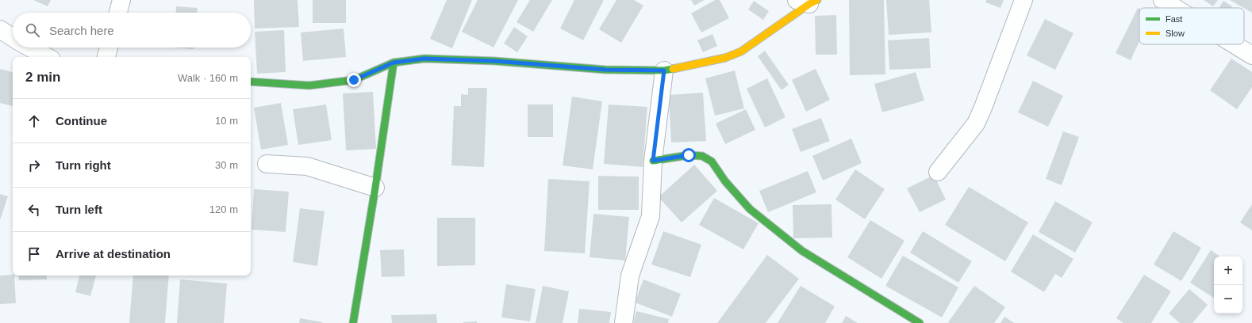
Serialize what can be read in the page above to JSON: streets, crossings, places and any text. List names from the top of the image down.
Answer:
{
  "legend": ["Fast", "Slow"],
  "page": {
    "search": "Search here",
    "heading": ["2 min", "Walk · 160 m"],
    "list": [
      ["Continue", "10 m"],
      ["Turn right", "30 m"],
      ["Turn left", "120 m"],
      "Arrive at destination"
    ],
    "map_buttons": ["+", "−"]
  }
}
